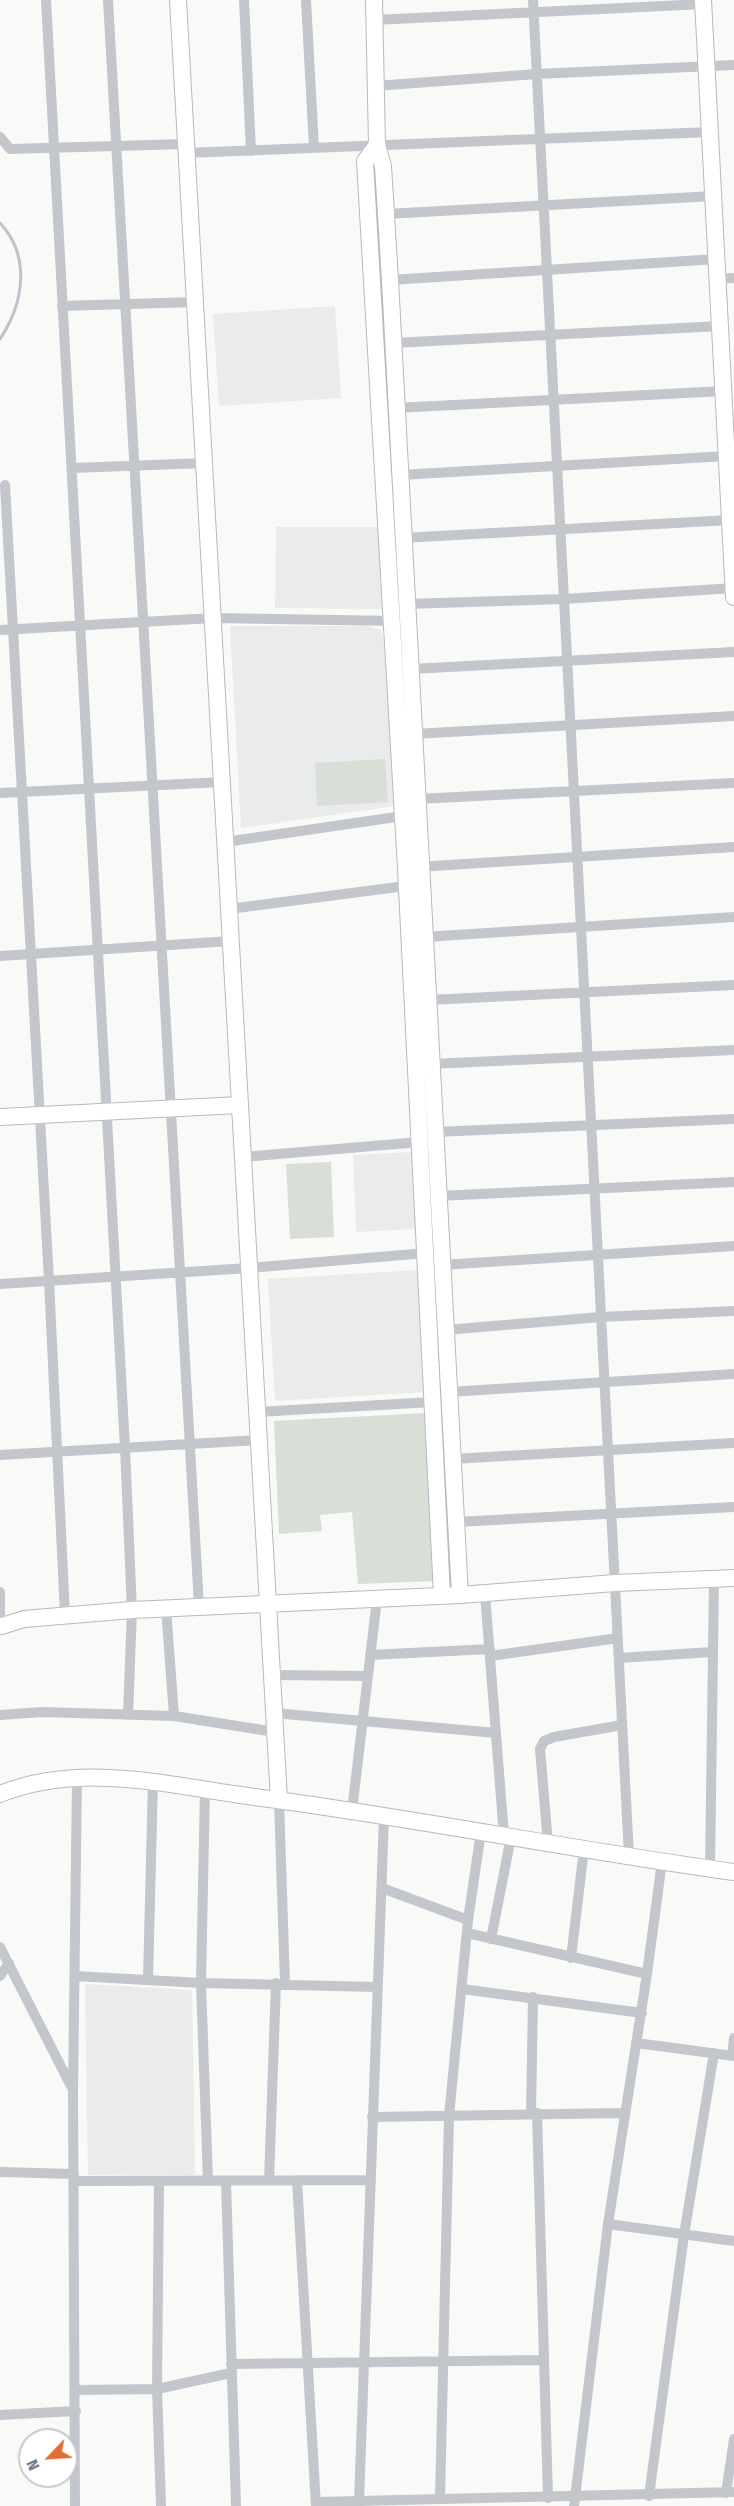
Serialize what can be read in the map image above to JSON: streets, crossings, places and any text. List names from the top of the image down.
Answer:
{
  "north": "bottom left"
}
